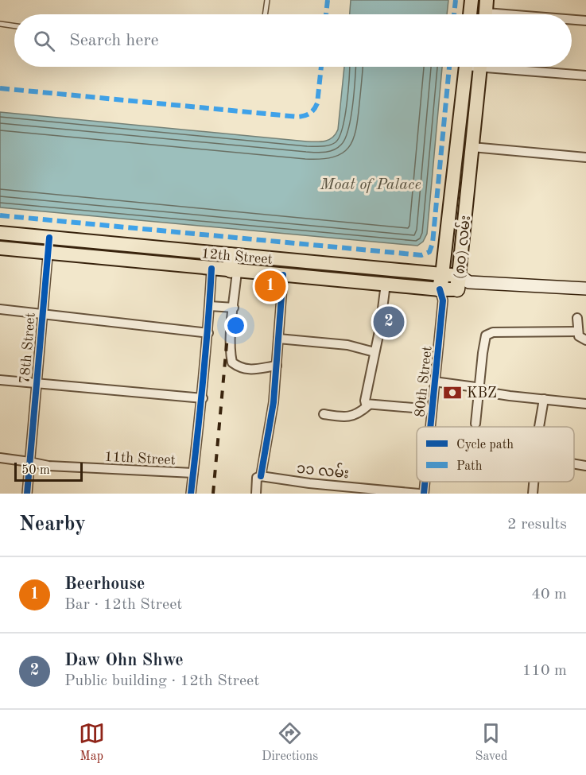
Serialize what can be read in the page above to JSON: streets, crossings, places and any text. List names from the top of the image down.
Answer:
{
  "streets": {
    "highway": ["(၈၀) လမ်း"],
    "main road": ["12th Street"],
    "street": [
      "78th Street",
      "80th Street",
      "11th Street",
      "၁၁ လမ်း"
    ]
  },
  "crossings": [
    ["(၈၀) လမ်း", "12th Street"],
    ["(၈၀) လမ်း", "80th Street"],
    ["12th Street", "78th Street"],
    ["12th Street", "80th Street"],
    ["78th Street", "11th Street"]
  ],
  "water": ["Moat of Palace"],
  "places": {
    "bank": ["KBZ"]
  },
  "legend": ["Cycle path", "Path"],
  "scale_bar": "50 m",
  "page": {
    "search": "Search here",
    "pins": ["1", "2"],
    "scale": "50 m",
    "heading": ["Nearby", "2 results"],
    "list": [
      {
        "mark": "1",
        "name": "Beerhouse",
        "note": "Bar · 12th Street",
        "value": "40 m"
      },
      {
        "mark": "2",
        "name": "Daw Ohn Shwe",
        "note": "Public building · 12th Street",
        "value": "110 m"
      }
    ],
    "nav": ["Map", "Directions", "Saved"]
  }
}
